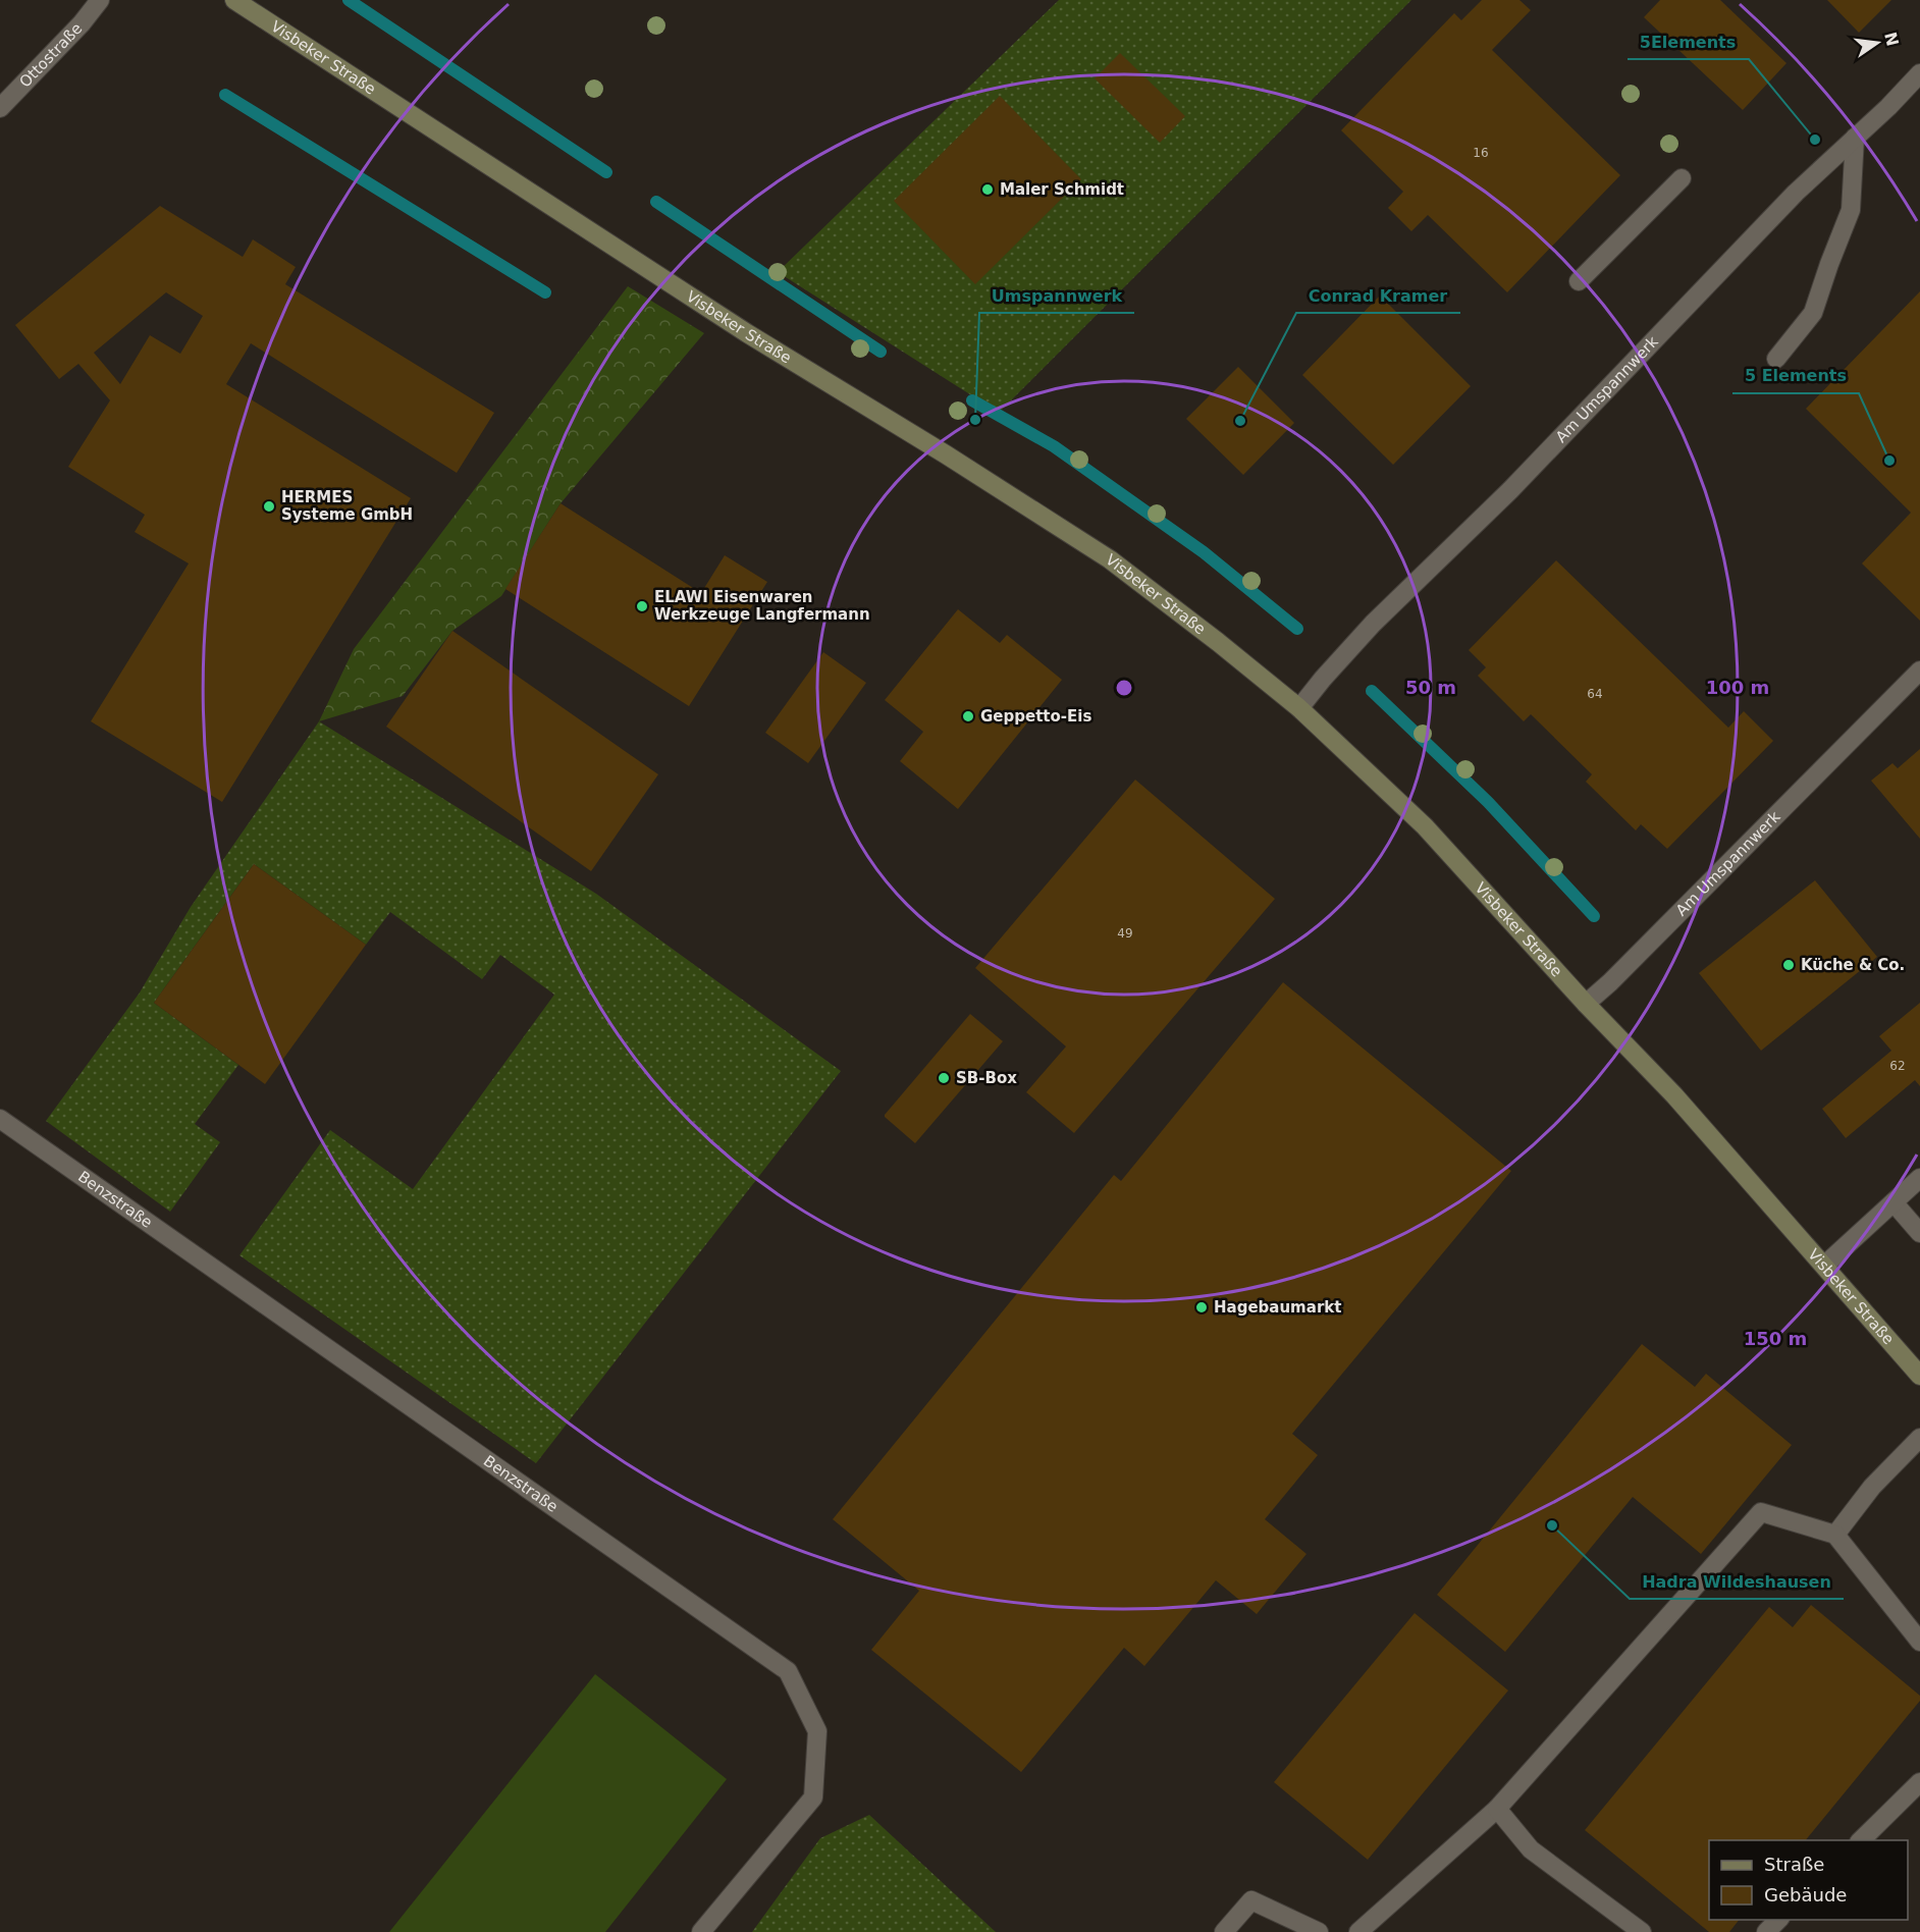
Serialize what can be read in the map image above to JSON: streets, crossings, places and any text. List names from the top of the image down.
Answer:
{
  "streets": {
    "main road": ["Visbeker Straße"],
    "street": ["Ottostraße", "Am Umspannwerk", "Benzstraße"]
  },
  "crossings": [
    ["Visbeker Straße", "Am Umspannwerk"]
  ],
  "places": [
    "5Elements",
    "Maler Schmidt",
    "Umspannwerk",
    "Conrad Kramer",
    "5 Elements",
    "HERMES Systeme GmbH",
    "ELAWI Eisenwaren Werkzeuge Langfermann",
    "Geppetto-Eis",
    "Küche & Co.",
    "SB-Box",
    "Hagebaumarkt",
    "Hadra Wildeshausen"
  ],
  "house_numbers": [
    "16",
    "64",
    "49",
    "62"
  ],
  "legend": ["Straße", "Gebäude"],
  "north": "right",
  "rings": ["50 m", "100 m", "150 m"]
}
